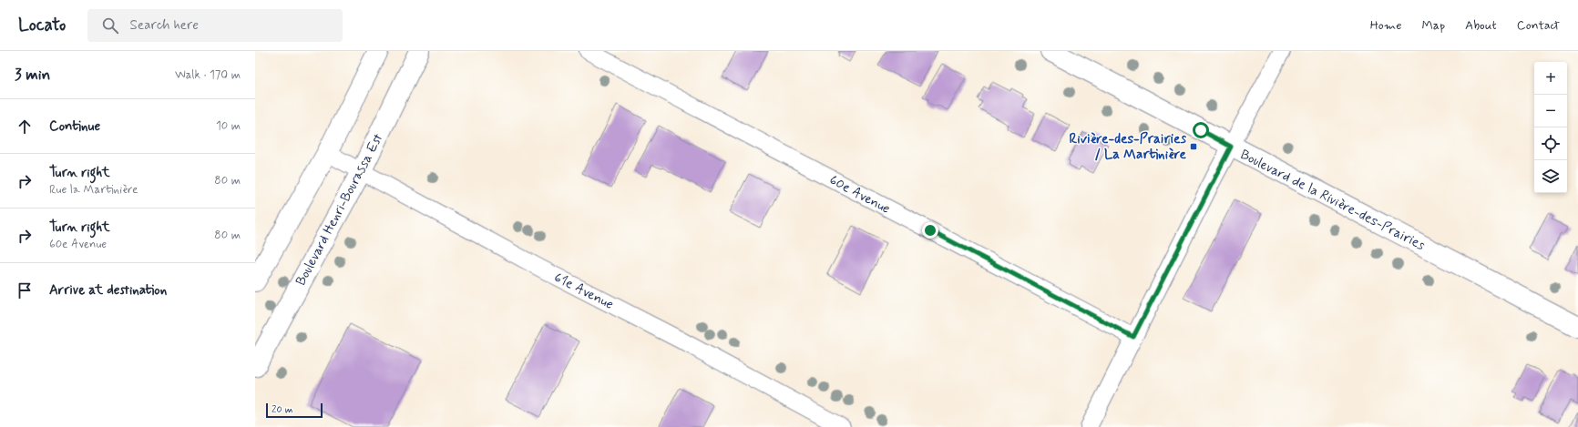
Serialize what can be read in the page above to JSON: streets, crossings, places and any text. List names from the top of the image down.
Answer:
{
  "streets": {
    "main road": ["Boulevard de la Rivière-des-Prairies", "Boulevard Henri-Bourassa Est"],
    "street": ["60e Avenue", "61e Avenue"]
  },
  "crossings": [
    ["Boulevard Henri-Bourassa Est", "61e Avenue"]
  ],
  "places": {
    "transit": ["Rivière-des-Prairies / La Martinière"]
  },
  "scale_bar": "20 m",
  "page": {
    "header": "Locato",
    "search": "Search here",
    "nav": [
      "Home",
      "Map",
      "About",
      "Contact"
    ],
    "heading": ["3 min", "Walk · 170 m"],
    "map_buttons": ["+", "−"],
    "list": [
      ["Continue", "10 m"],
      ["Turn right", "Rue la Martinière", "80 m"],
      ["Turn right", "60e Avenue", "80 m"],
      "Arrive at destination"
    ],
    "scale": "20 m"
  }
}
